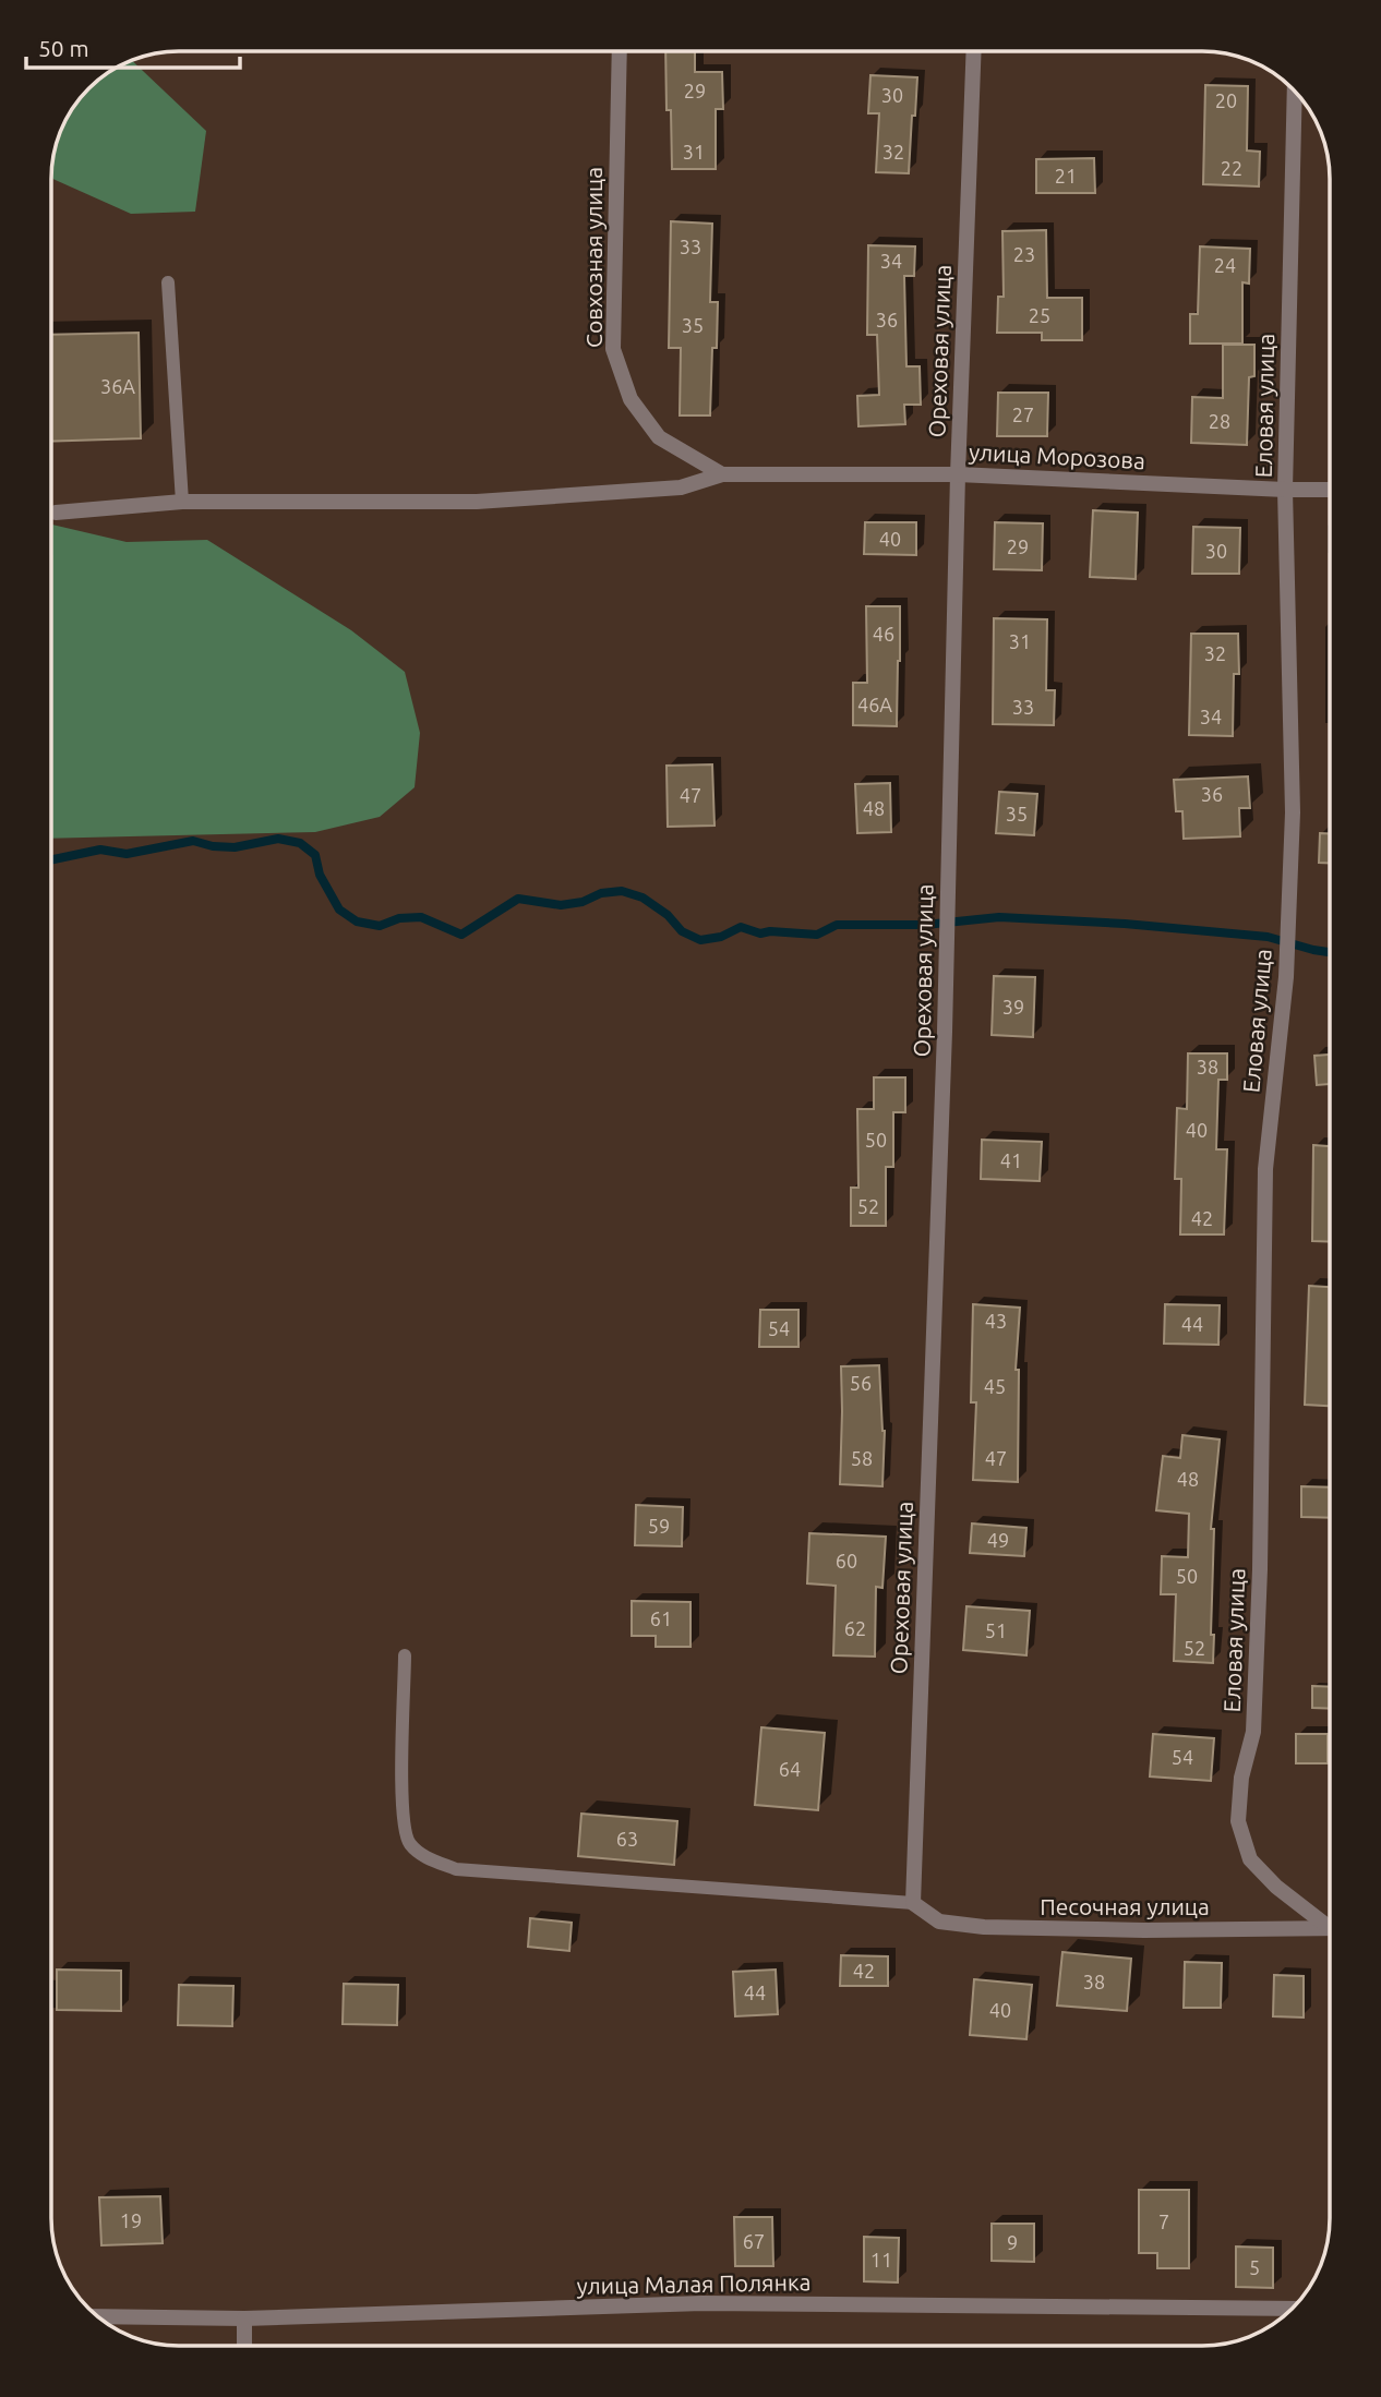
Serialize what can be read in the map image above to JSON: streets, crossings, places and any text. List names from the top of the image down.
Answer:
{
  "streets": {
    "street": [
      "Совхозная улица",
      "Ореховая улица",
      "Еловая улица",
      "улица Морозова",
      "Песочная улица",
      "улица Малая Полянка"
    ]
  },
  "crossings": [
    ["Совхозная улица", "улица Морозова"],
    ["Ореховая улица", "улица Морозова"],
    ["Ореховая улица", "Песочная улица"],
    ["Еловая улица", "улица Морозова"]
  ],
  "house_numbers": [
    "29",
    "30",
    "20",
    "31",
    "32",
    "22",
    "21",
    "33",
    "23",
    "34",
    "24",
    "25",
    "36",
    "35",
    "36А",
    "27",
    "28",
    "40",
    "29",
    "30",
    "46",
    "31",
    "32",
    "46А",
    "33",
    "34",
    "36",
    "47",
    "48",
    "35",
    "39",
    "38",
    "40",
    "50",
    "41",
    "52",
    "42",
    "43",
    "44",
    "54",
    "56",
    "45",
    "58",
    "47",
    "48",
    "59",
    "49",
    "60",
    "50",
    "61",
    "62",
    "51",
    "52",
    "54",
    "64",
    "63",
    "42",
    "38",
    "44",
    "40",
    "19",
    "7",
    "67",
    "9",
    "11",
    "5"
  ],
  "scale_bar": "50 m"
}
